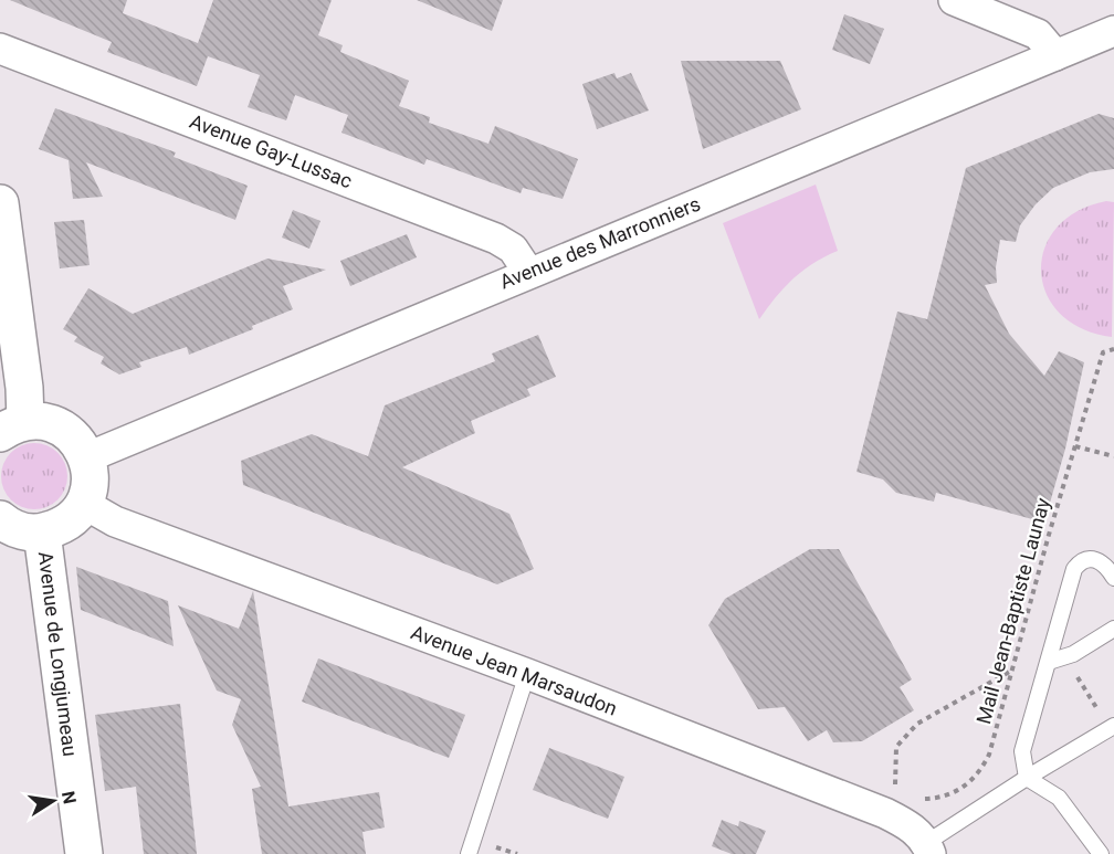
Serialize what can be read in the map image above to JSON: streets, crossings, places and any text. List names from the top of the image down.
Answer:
{
  "streets": {
    "street": [
      "Avenue Gay-Lussac",
      "Avenue des Marronniers",
      "Avenue de Longjumeau",
      "Avenue Jean Marsaudon"
    ],
    "path": ["Mail Jean-Baptiste Launay"]
  },
  "crossings": [
    ["Avenue Gay-Lussac", "Avenue des Marronniers"],
    ["Mail Jean-Baptiste Launay", "Avenue Jean Marsaudon"]
  ],
  "north": "right"
}
